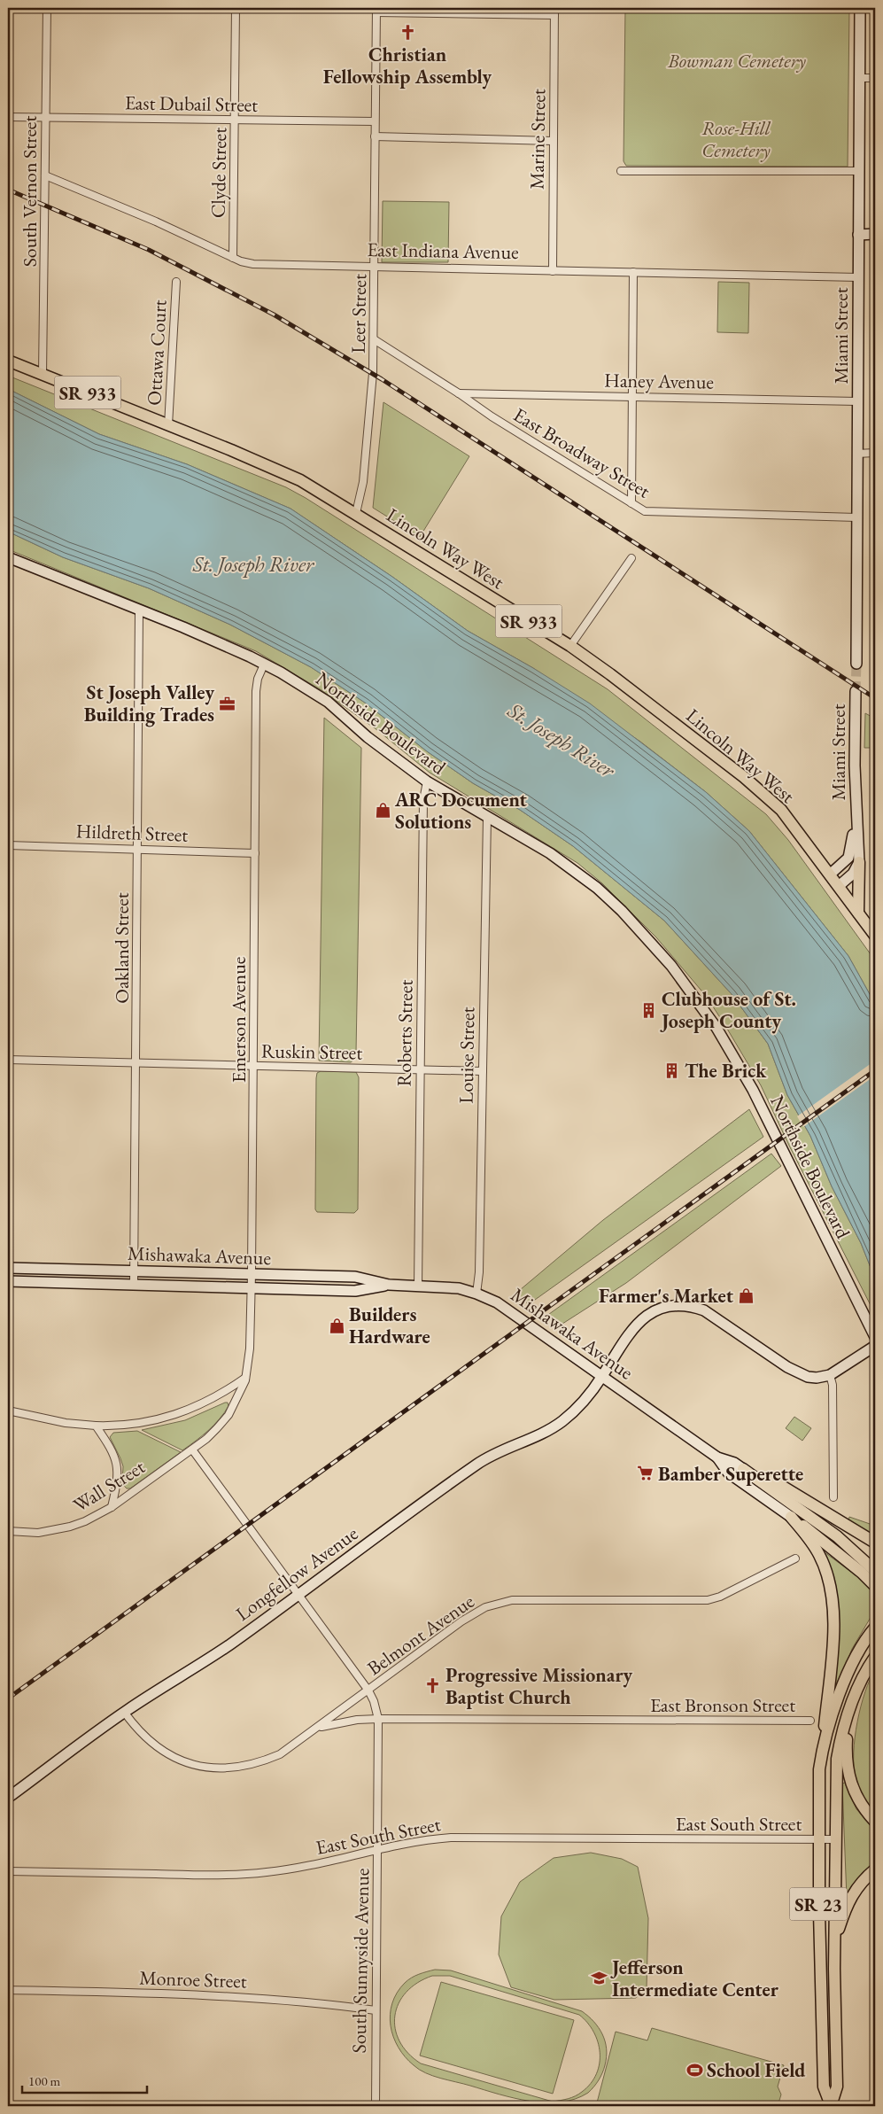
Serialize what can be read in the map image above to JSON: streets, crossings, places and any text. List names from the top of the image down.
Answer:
{
  "streets": {
    "main road": ["SR 933", "Lincoln Way West", "SR 23"],
    "street": [
      "East Dubail Street",
      "Marine Street",
      "Clyde Street",
      "South Vernon Street",
      "East Indiana Avenue",
      "Leer Street",
      "Miami Street",
      "Ottawa Court",
      "Haney Avenue",
      "East Broadway Street",
      "Northside Boulevard",
      "Hildreth Street",
      "Oakland Street",
      "Emerson Avenue",
      "Roberts Street",
      "Ruskin Street",
      "Louise Street",
      "Mishawaka Avenue",
      "Wall Street",
      "Longfellow Avenue",
      "Belmont Avenue",
      "East Bronson Street",
      "East South Street",
      "South Sunnyside Avenue",
      "Monroe Street"
    ]
  },
  "crossings": [
    ["East Dubail Street", "Clyde Street"],
    ["East Dubail Street", "South Vernon Street"],
    ["East Dubail Street", "Leer Street"],
    ["Marine Street", "East Indiana Avenue"],
    ["Clyde Street", "East Indiana Avenue"],
    ["South Vernon Street", "East Indiana Avenue"],
    ["South Vernon Street", "Lincoln Way West"],
    ["East Indiana Avenue", "Leer Street"],
    ["East Indiana Avenue", "Miami Street"],
    ["Leer Street", "East Broadway Street"],
    ["Leer Street", "Lincoln Way West"],
    ["Miami Street", "Haney Avenue"],
    ["Miami Street", "East Broadway Street"],
    ["Miami Street", "Lincoln Way West"],
    ["Ottawa Court", "Lincoln Way West"],
    ["Haney Avenue", "East Broadway Street"],
    ["Northside Boulevard", "Oakland Street"],
    ["Northside Boulevard", "Emerson Avenue"],
    ["Northside Boulevard", "Roberts Street"],
    ["Northside Boulevard", "Louise Street"],
    ["Hildreth Street", "Oakland Street"],
    ["Hildreth Street", "Emerson Avenue"],
    ["Oakland Street", "Ruskin Street"],
    ["Oakland Street", "Mishawaka Avenue"],
    ["Emerson Avenue", "Ruskin Street"],
    ["Emerson Avenue", "Mishawaka Avenue"],
    ["Emerson Avenue", "Wall Street"],
    ["Roberts Street", "Ruskin Street"],
    ["Roberts Street", "Mishawaka Avenue"],
    ["Ruskin Street", "Louise Street"],
    ["Louise Street", "Mishawaka Avenue"],
    ["Mishawaka Avenue", "Longfellow Avenue"],
    ["Wall Street", "South Sunnyside Avenue"],
    ["Longfellow Avenue", "Belmont Avenue"],
    ["Longfellow Avenue", "South Sunnyside Avenue"],
    ["Belmont Avenue", "East Bronson Street"],
    ["Belmont Avenue", "South Sunnyside Avenue"],
    ["East Bronson Street", "South Sunnyside Avenue"],
    ["East South Street", "SR 23"],
    ["East South Street", "South Sunnyside Avenue"],
    ["South Sunnyside Avenue", "Monroe Street"]
  ],
  "water": ["St. Joseph River"],
  "parks": ["Bowman Cemetery", "Rose-Hill Cemetery"],
  "places": {
    "church": ["Christian Fellowship Assembly", "Progressive Missionary Baptist Church"],
    "office": ["St Joseph Valley Building Trades"],
    "shop": ["ARC Document Solutions", "Farmer's Market", "Builders Hardware"],
    "building": ["Clubhouse of St. Joseph County", "The Brick"],
    "supermarket": ["Bamber Superette"],
    "school or university": ["Jefferson Intermediate Center"],
    "sports": ["School Field"]
  },
  "scale_bar": "100 m"
}
